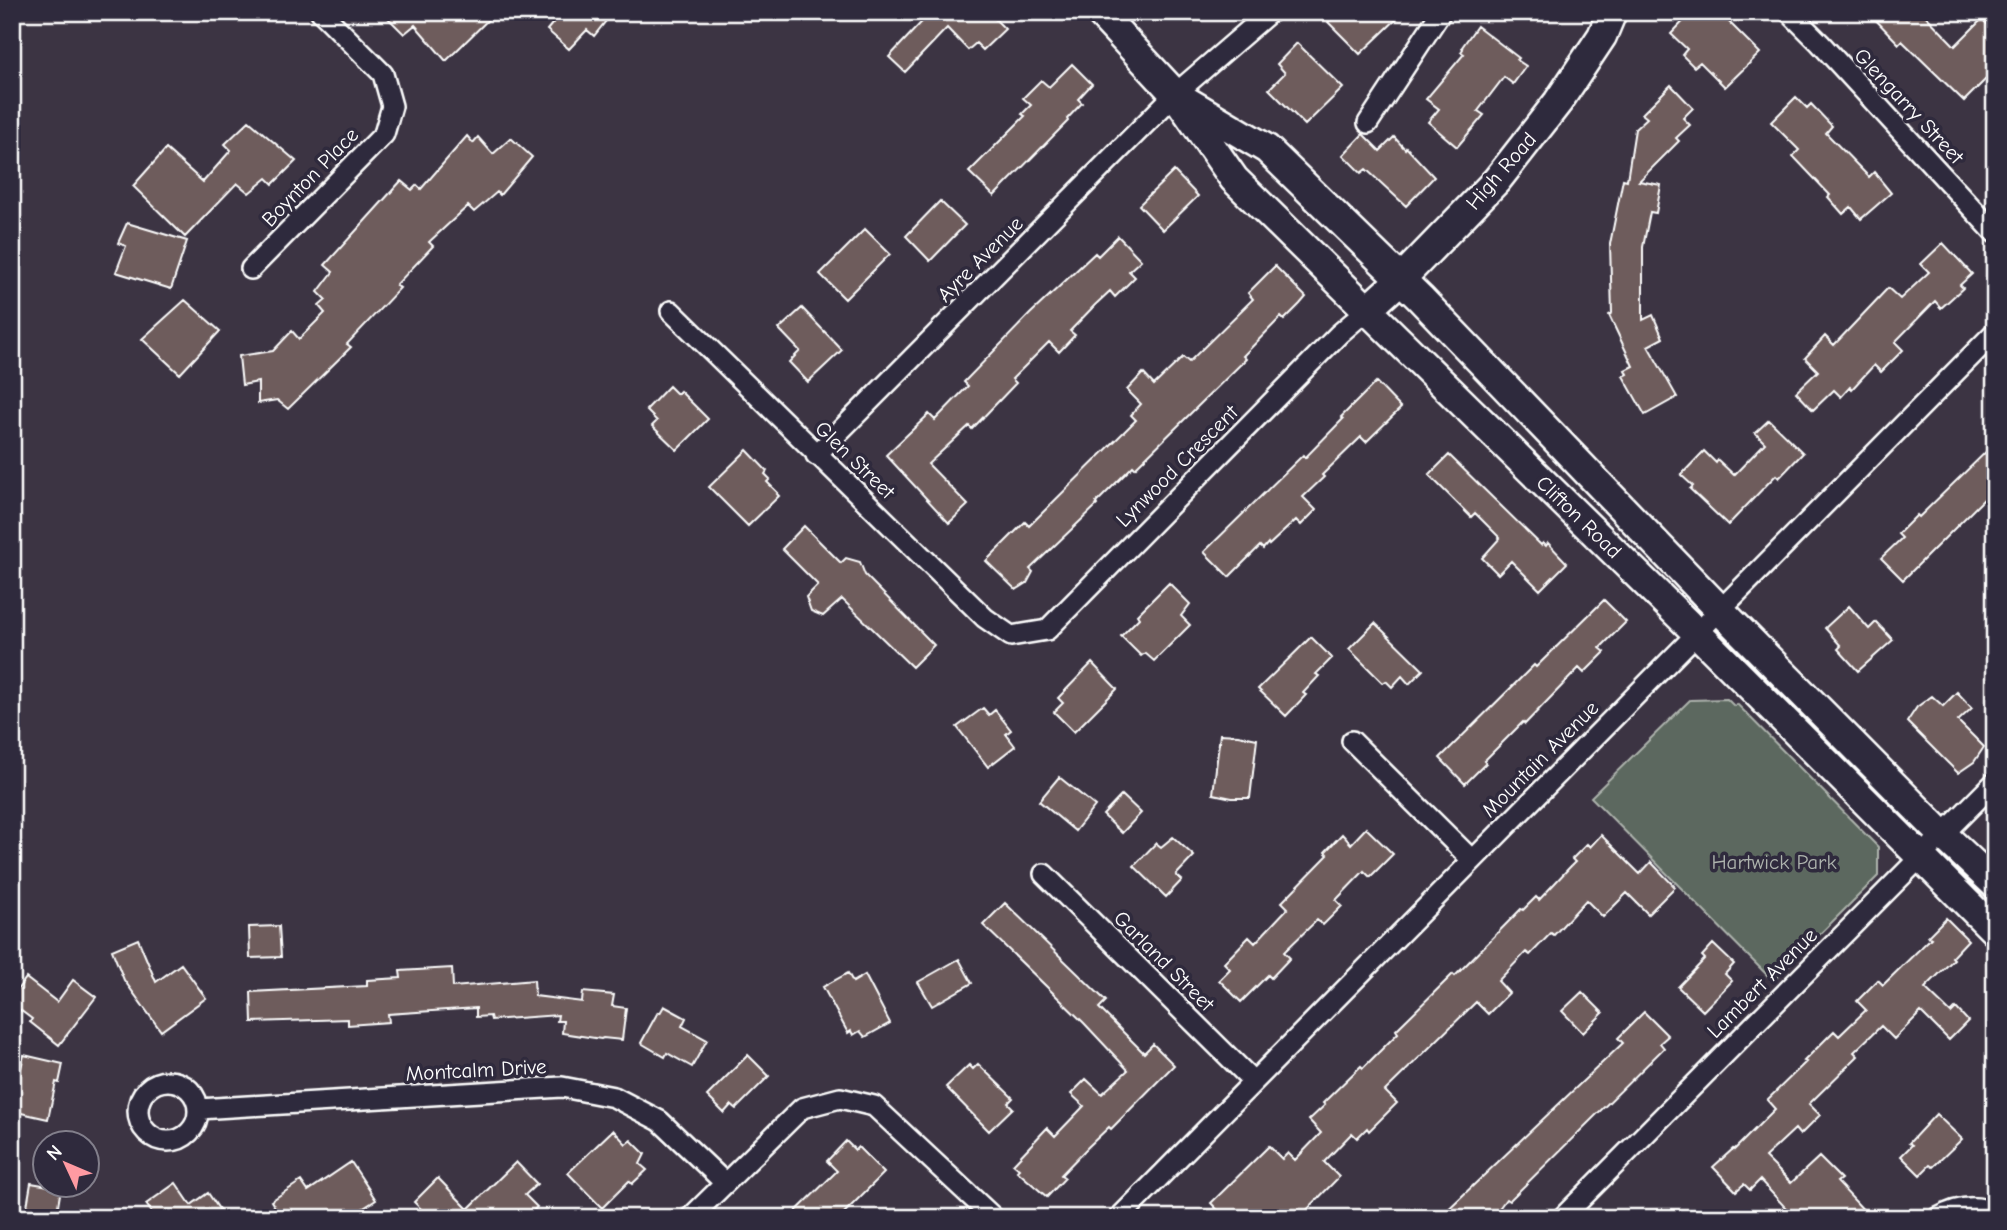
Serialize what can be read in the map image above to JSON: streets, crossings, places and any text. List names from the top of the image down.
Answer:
{
  "streets": {
    "main road": ["High Road", "Clifton Road"],
    "street": [
      "Glengarry Street",
      "Boynton Place",
      "Ayre Avenue",
      "Glen Street",
      "Lynwood Crescent",
      "Mountain Avenue",
      "Garland Street",
      "Lambert Avenue",
      "Montcalm Drive"
    ]
  },
  "crossings": [
    ["High Road", "Lynwood Crescent"],
    ["High Road", "Clifton Road"],
    ["Ayre Avenue", "Glen Street"],
    ["Ayre Avenue", "Clifton Road"],
    ["Glen Street", "Lynwood Crescent"],
    ["Lynwood Crescent", "Clifton Road"],
    ["Clifton Road", "Mountain Avenue"],
    ["Clifton Road", "Lambert Avenue"],
    ["Mountain Avenue", "Garland Street"]
  ],
  "parks": ["Hartwick Park"],
  "north": "top left"
}
